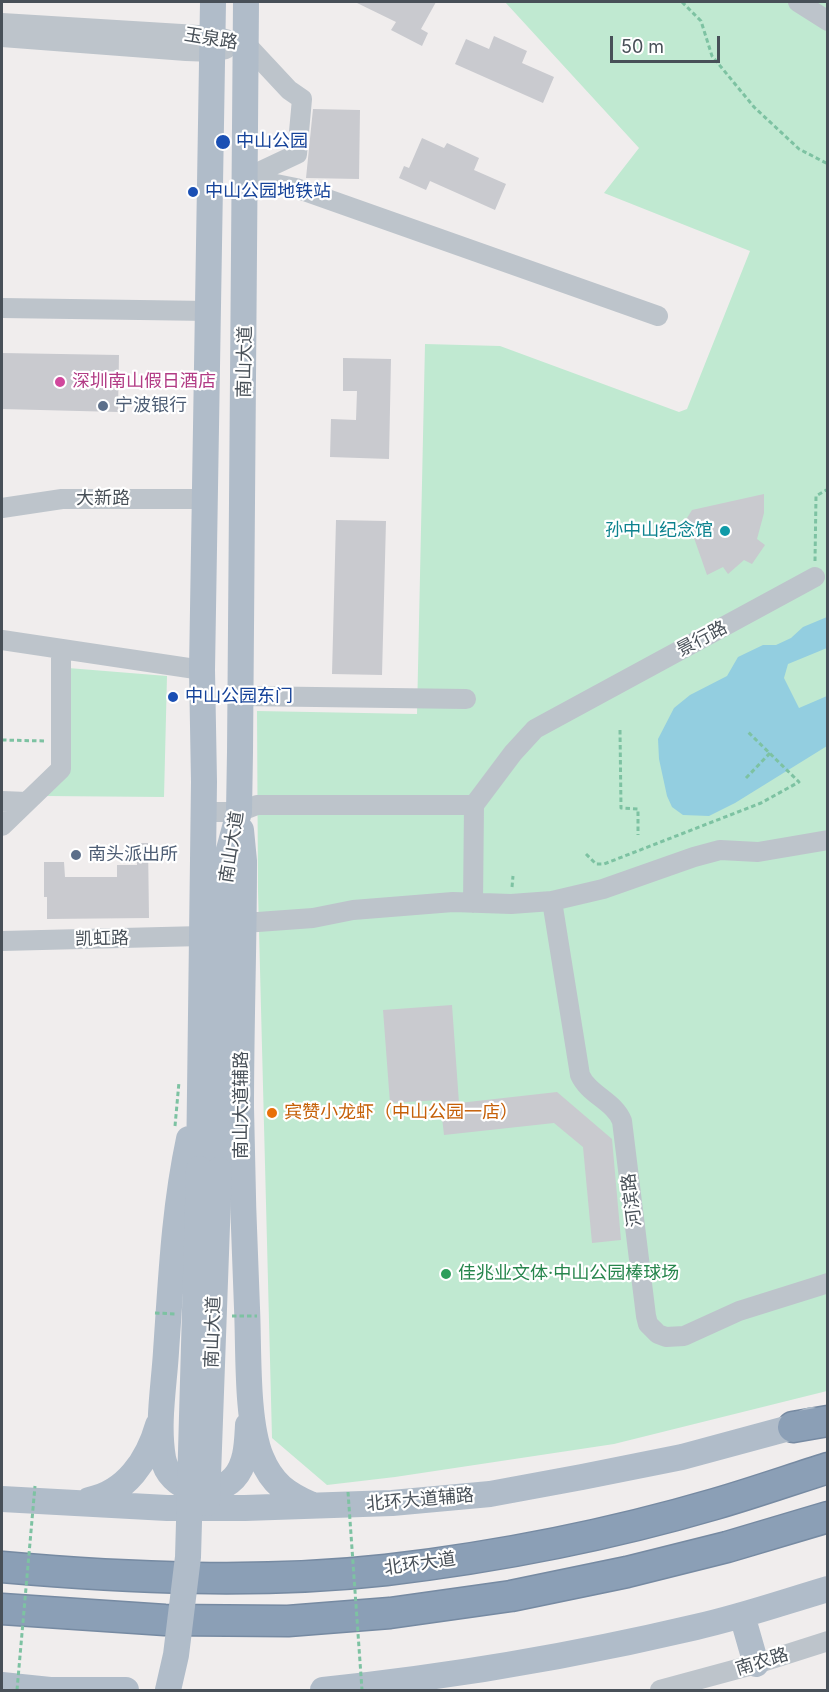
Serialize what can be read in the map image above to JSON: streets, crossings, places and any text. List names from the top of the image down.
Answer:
{
  "streets": {
    "highway": ["北环大道"],
    "main road": ["南山大道", "南山大道辅路", "北环大道辅路"],
    "street": [
      "玉泉路",
      "大新路",
      "景行路",
      "凯虹路",
      "河滨路",
      "南农路"
    ]
  },
  "crossings": [
    ["玉泉路", "南山大道"],
    ["南山大道", "大新路"],
    ["南山大道", "凯虹路"],
    ["南山大道", "南山大道辅路"]
  ],
  "places": [
    "中山公园",
    "中山公园地铁站",
    "深圳南山假日酒店",
    "宁波银行",
    "孙中山纪念馆",
    "中山公园东门",
    "南头派出所",
    "宾赞小龙虾（中山公园一店）",
    "佳兆业文体·中山公园棒球场"
  ],
  "scale_bar": "50 m"
}
